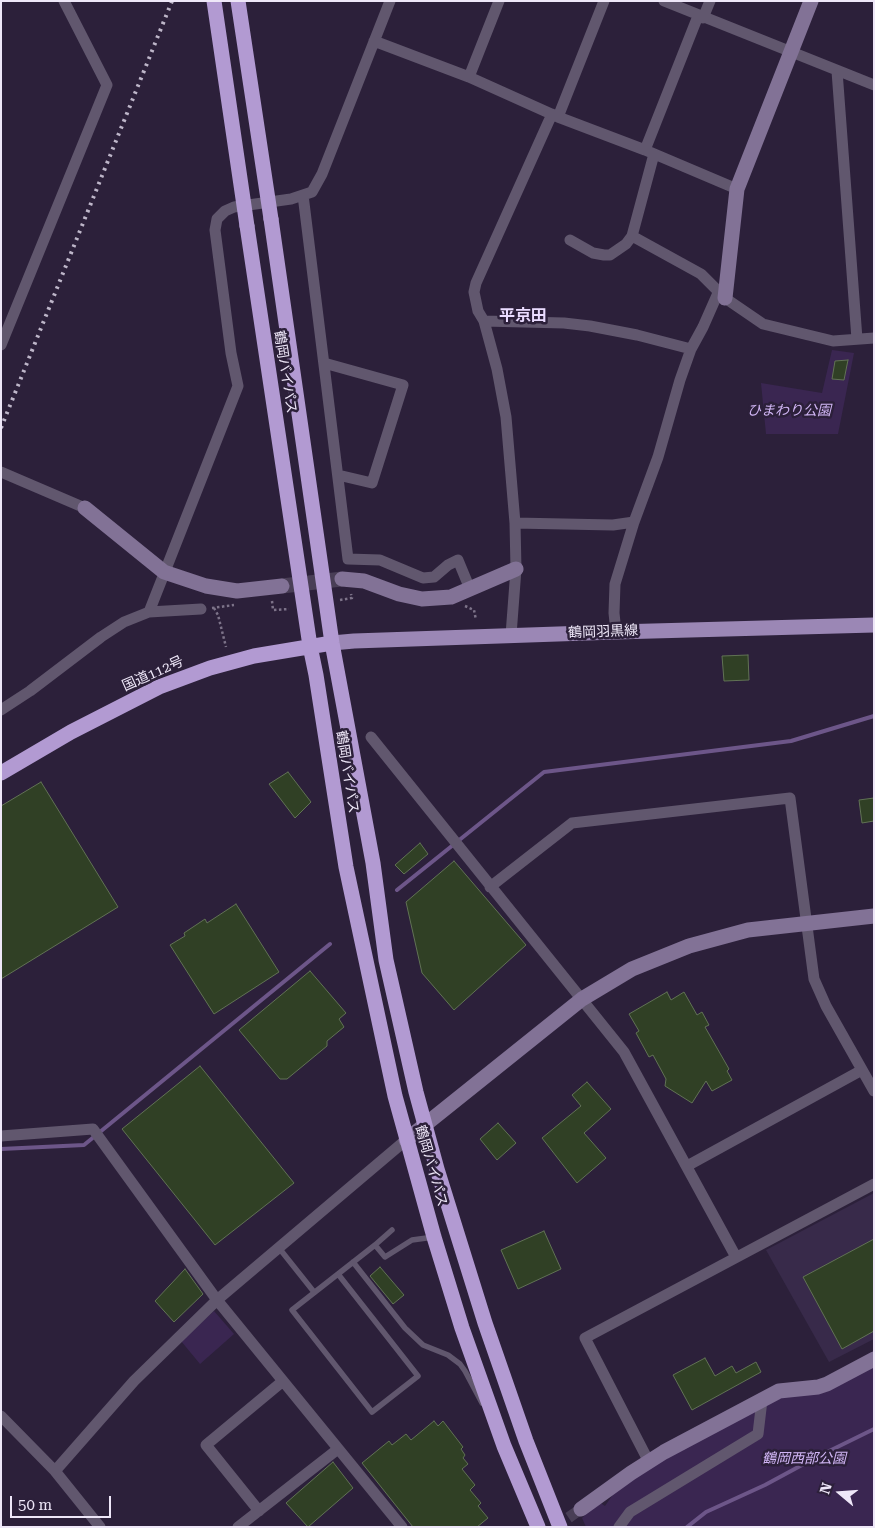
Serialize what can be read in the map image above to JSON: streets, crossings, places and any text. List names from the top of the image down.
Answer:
{
  "streets": {
    "highway": ["鶴岡バイパス", "国道112号"],
    "main road": ["鶴岡羽黒線"]
  },
  "crossings": [
    ["鶴岡バイパス", "鶴岡羽黒線"],
    ["鶴岡バイパス", "国道112号"],
    ["鶴岡羽黒線", "国道112号"]
  ],
  "districts": ["平京田"],
  "parks": ["ひまわり公園", "鶴岡西部公園"],
  "scale_bar": "50 m",
  "north": "left"
}
